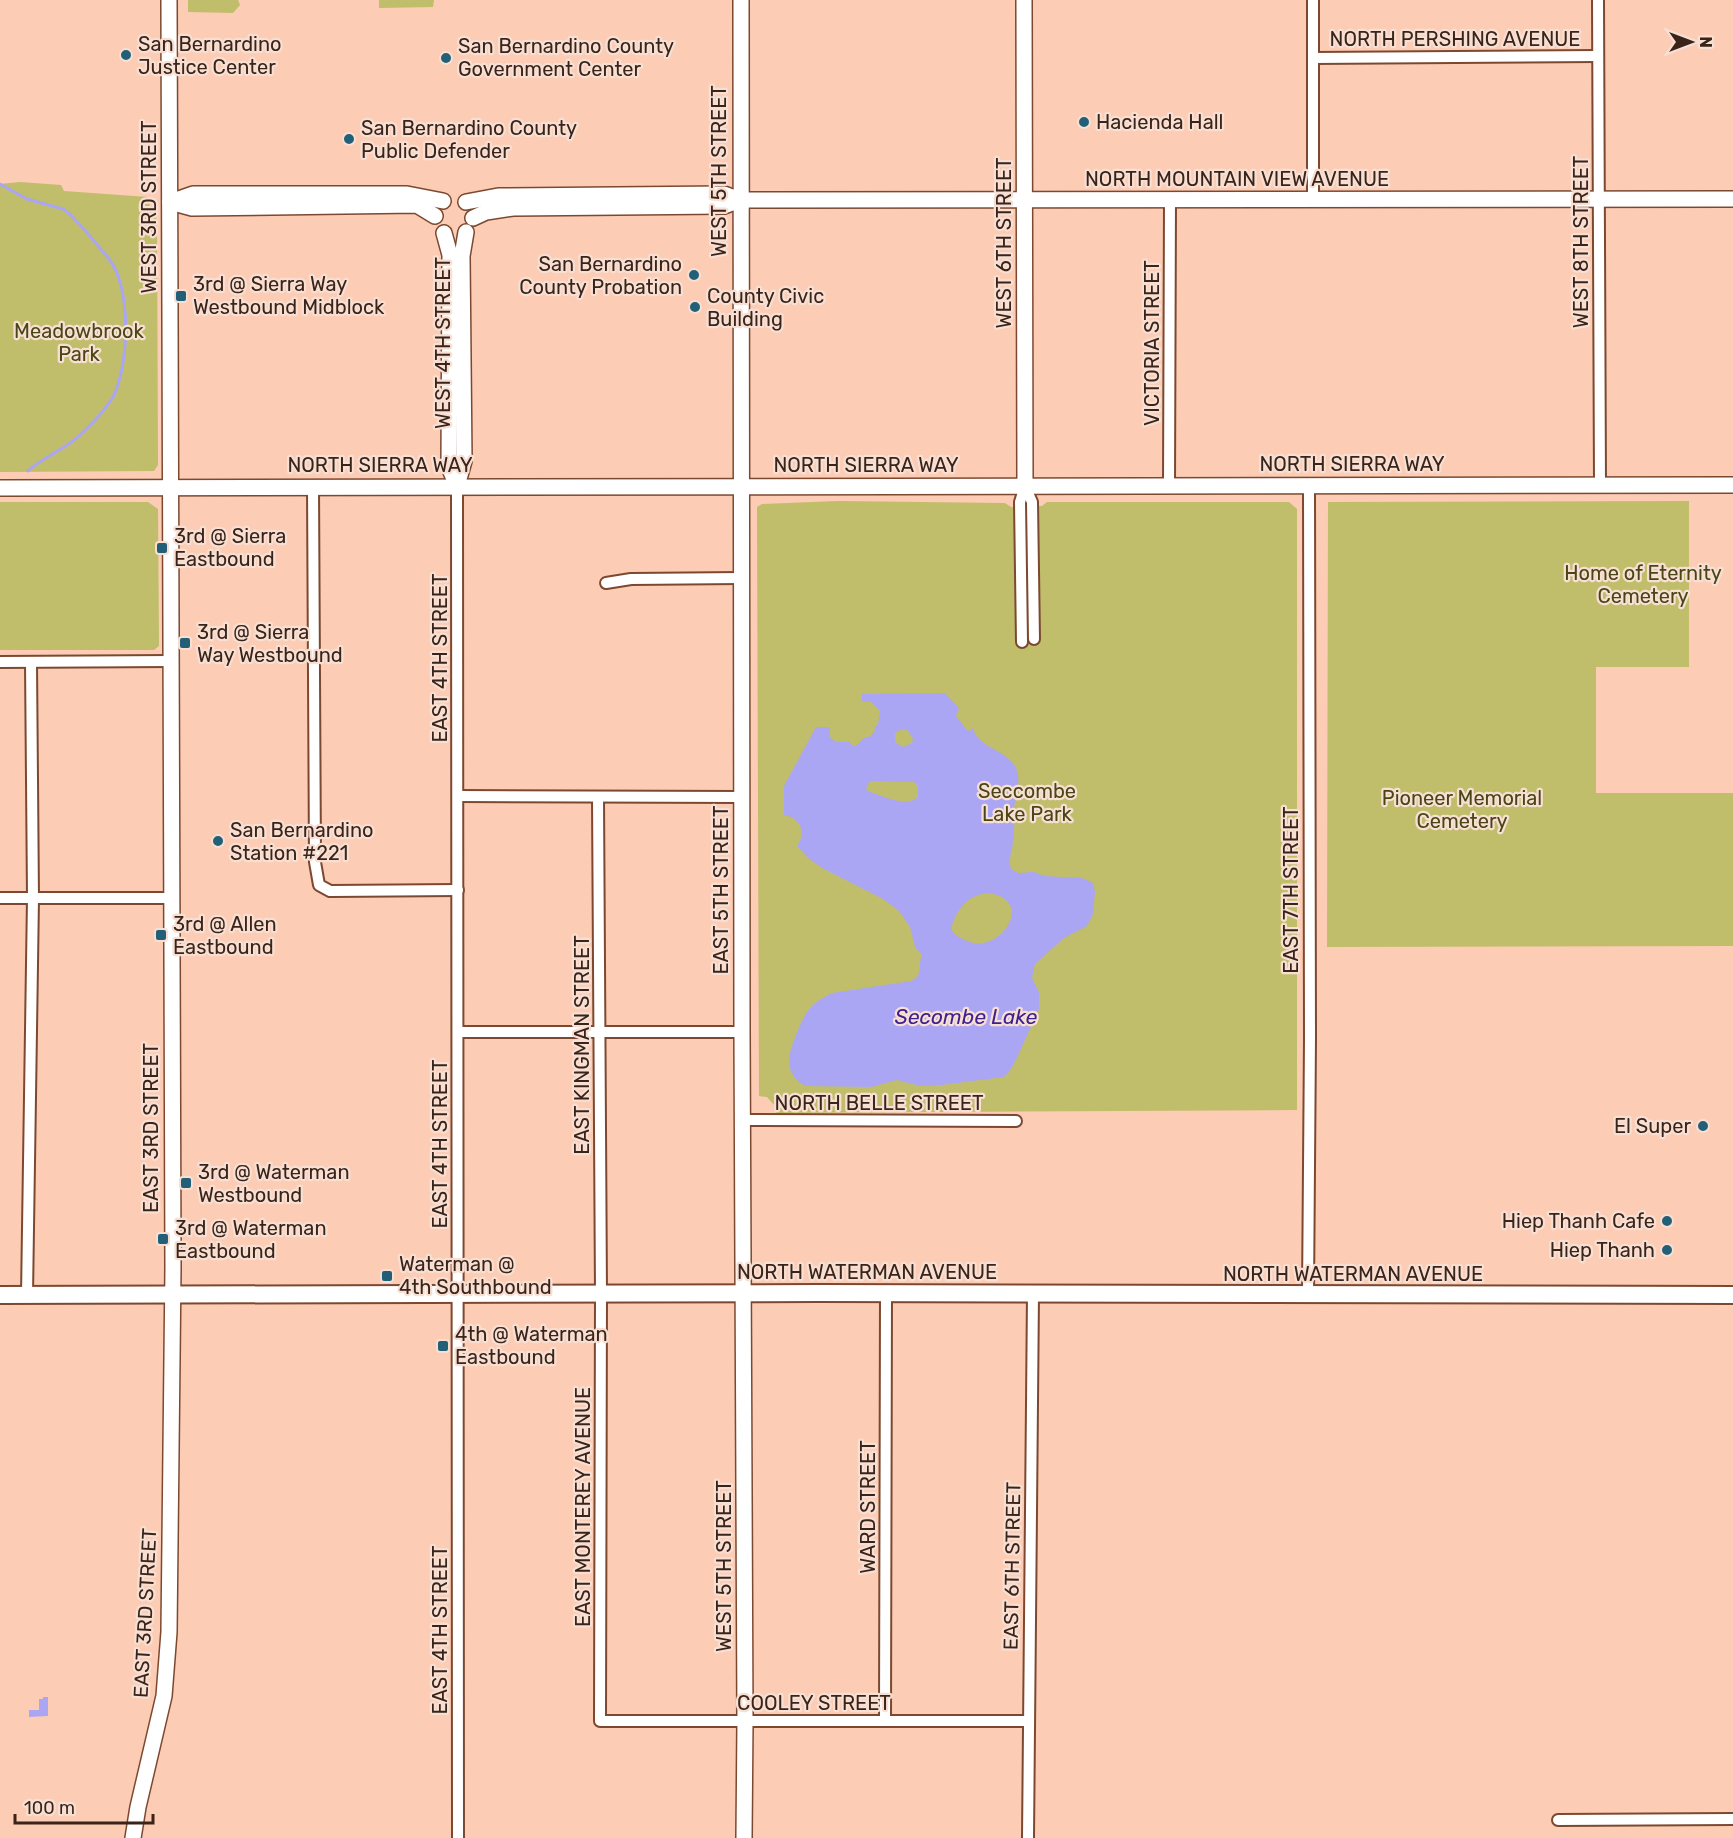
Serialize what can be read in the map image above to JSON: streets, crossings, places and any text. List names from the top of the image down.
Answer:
{
  "streets": {
    "main road": ["NORTH WATERMAN AVENUE"],
    "street": [
      "NORTH PERSHING AVENUE",
      "WEST 5TH STREET",
      "NORTH MOUNTAIN VIEW AVENUE",
      "WEST 3RD STREET",
      "WEST 8TH STREET",
      "WEST 6TH STREET",
      "WEST 4TH STREET",
      "VICTORIA STREET",
      "NORTH SIERRA WAY",
      "EAST 4TH STREET",
      "EAST 5TH STREET",
      "EAST 7TH STREET",
      "EAST KINGMAN STREET",
      "NORTH BELLE STREET",
      "EAST 3RD STREET",
      "EAST MONTEREY AVENUE",
      "WARD STREET",
      "EAST 6TH STREET",
      "COOLEY STREET"
    ]
  },
  "crossings": [
    ["NORTH PERSHING AVENUE", "WEST 8TH STREET"],
    ["WEST 5TH STREET", "NORTH MOUNTAIN VIEW AVENUE"],
    ["WEST 5TH STREET", "NORTH SIERRA WAY"],
    ["WEST 5TH STREET", "EAST 5TH STREET"],
    ["WEST 5TH STREET", "NORTH WATERMAN AVENUE"],
    ["WEST 5TH STREET", "COOLEY STREET"],
    ["NORTH MOUNTAIN VIEW AVENUE", "WEST 8TH STREET"],
    ["NORTH MOUNTAIN VIEW AVENUE", "WEST 6TH STREET"],
    ["NORTH MOUNTAIN VIEW AVENUE", "WEST 4TH STREET"],
    ["NORTH MOUNTAIN VIEW AVENUE", "VICTORIA STREET"],
    ["WEST 3RD STREET", "NORTH SIERRA WAY"],
    ["WEST 3RD STREET", "EAST 3RD STREET"],
    ["WEST 8TH STREET", "NORTH SIERRA WAY"],
    ["WEST 6TH STREET", "NORTH SIERRA WAY"],
    ["WEST 4TH STREET", "NORTH SIERRA WAY"],
    ["WEST 4TH STREET", "EAST 4TH STREET"],
    ["VICTORIA STREET", "NORTH SIERRA WAY"],
    ["NORTH SIERRA WAY", "EAST 4TH STREET"],
    ["NORTH SIERRA WAY", "EAST 5TH STREET"],
    ["NORTH SIERRA WAY", "EAST 7TH STREET"],
    ["NORTH SIERRA WAY", "EAST 3RD STREET"],
    ["EAST 4TH STREET", "NORTH WATERMAN AVENUE"],
    ["EAST 5TH STREET", "NORTH BELLE STREET"],
    ["EAST 5TH STREET", "NORTH WATERMAN AVENUE"],
    ["EAST 7TH STREET", "NORTH WATERMAN AVENUE"],
    ["EAST KINGMAN STREET", "NORTH WATERMAN AVENUE"],
    ["EAST KINGMAN STREET", "EAST MONTEREY AVENUE"],
    ["EAST 3RD STREET", "NORTH WATERMAN AVENUE"],
    ["NORTH WATERMAN AVENUE", "EAST MONTEREY AVENUE"],
    ["NORTH WATERMAN AVENUE", "WARD STREET"],
    ["NORTH WATERMAN AVENUE", "EAST 6TH STREET"],
    ["EAST MONTEREY AVENUE", "COOLEY STREET"],
    ["WARD STREET", "COOLEY STREET"],
    ["EAST 6TH STREET", "COOLEY STREET"]
  ],
  "water": ["Secombe Lake"],
  "parks": [
    "Meadowbrook Park",
    "Home of Eternity Cemetery",
    "Seccombe Lake Park",
    "Pioneer Memorial Cemetery"
  ],
  "places": {
    "other": [
      "San Bernardino Justice Center",
      "San Bernardino County Government Center",
      "Hacienda Hall",
      "San Bernardino County Public Defender",
      "San Bernardino County Probation",
      "County Civic Building",
      "San Bernardino Station #221",
      "El Super",
      "Hiep Thanh Cafe",
      "Hiep Thanh"
    ],
    "transit": [
      "3rd @ Sierra Way Westbound Midblock",
      "3rd @ Sierra Eastbound",
      "3rd @ Sierra Way Westbound",
      "3rd @ Allen Eastbound",
      "3rd @ Waterman Westbound",
      "3rd @ Waterman Eastbound",
      "Waterman @ 4th Southbound",
      "4th @ Waterman Eastbound"
    ]
  },
  "scale_bar": "100 m",
  "north": "right"
}
